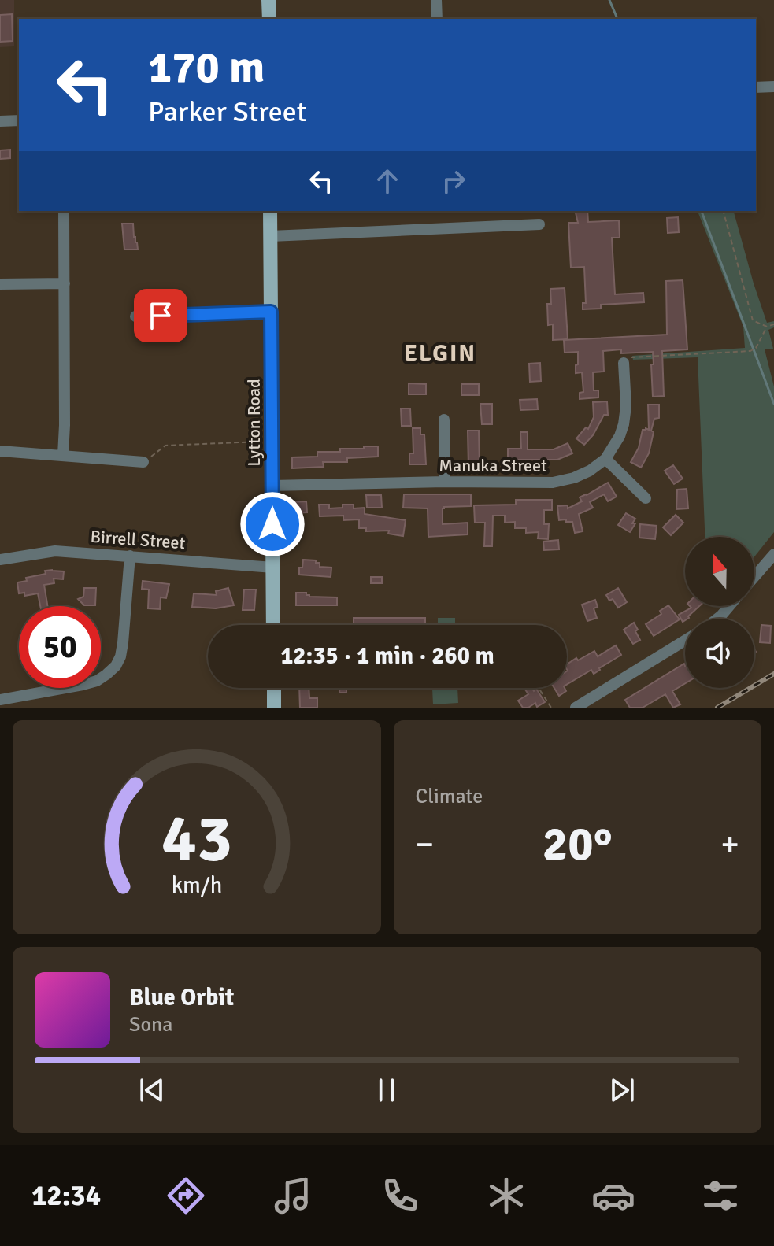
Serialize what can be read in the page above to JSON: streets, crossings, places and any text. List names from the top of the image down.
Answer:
{
  "streets": {
    "main road": ["Lytton Road"],
    "street": ["Manuka Street", "Birrell Street"]
  },
  "crossings": [
    ["Lytton Road", "Manuka Street"],
    ["Lytton Road", "Birrell Street"]
  ],
  "districts": ["ELGIN"],
  "north": "top",
  "page": {
    "turn": ["170 m", "Parker Street"],
    "limit": "50",
    "trip": "12:35 · 1 min · 260 m",
    "tile": "Climate",
    "heat": ["−", "20°", "+"],
    "song": ["Blue Orbit", "Sona"],
    "tabs": "12:34",
    "gauge": ["43", "km/h"]
  }
}
